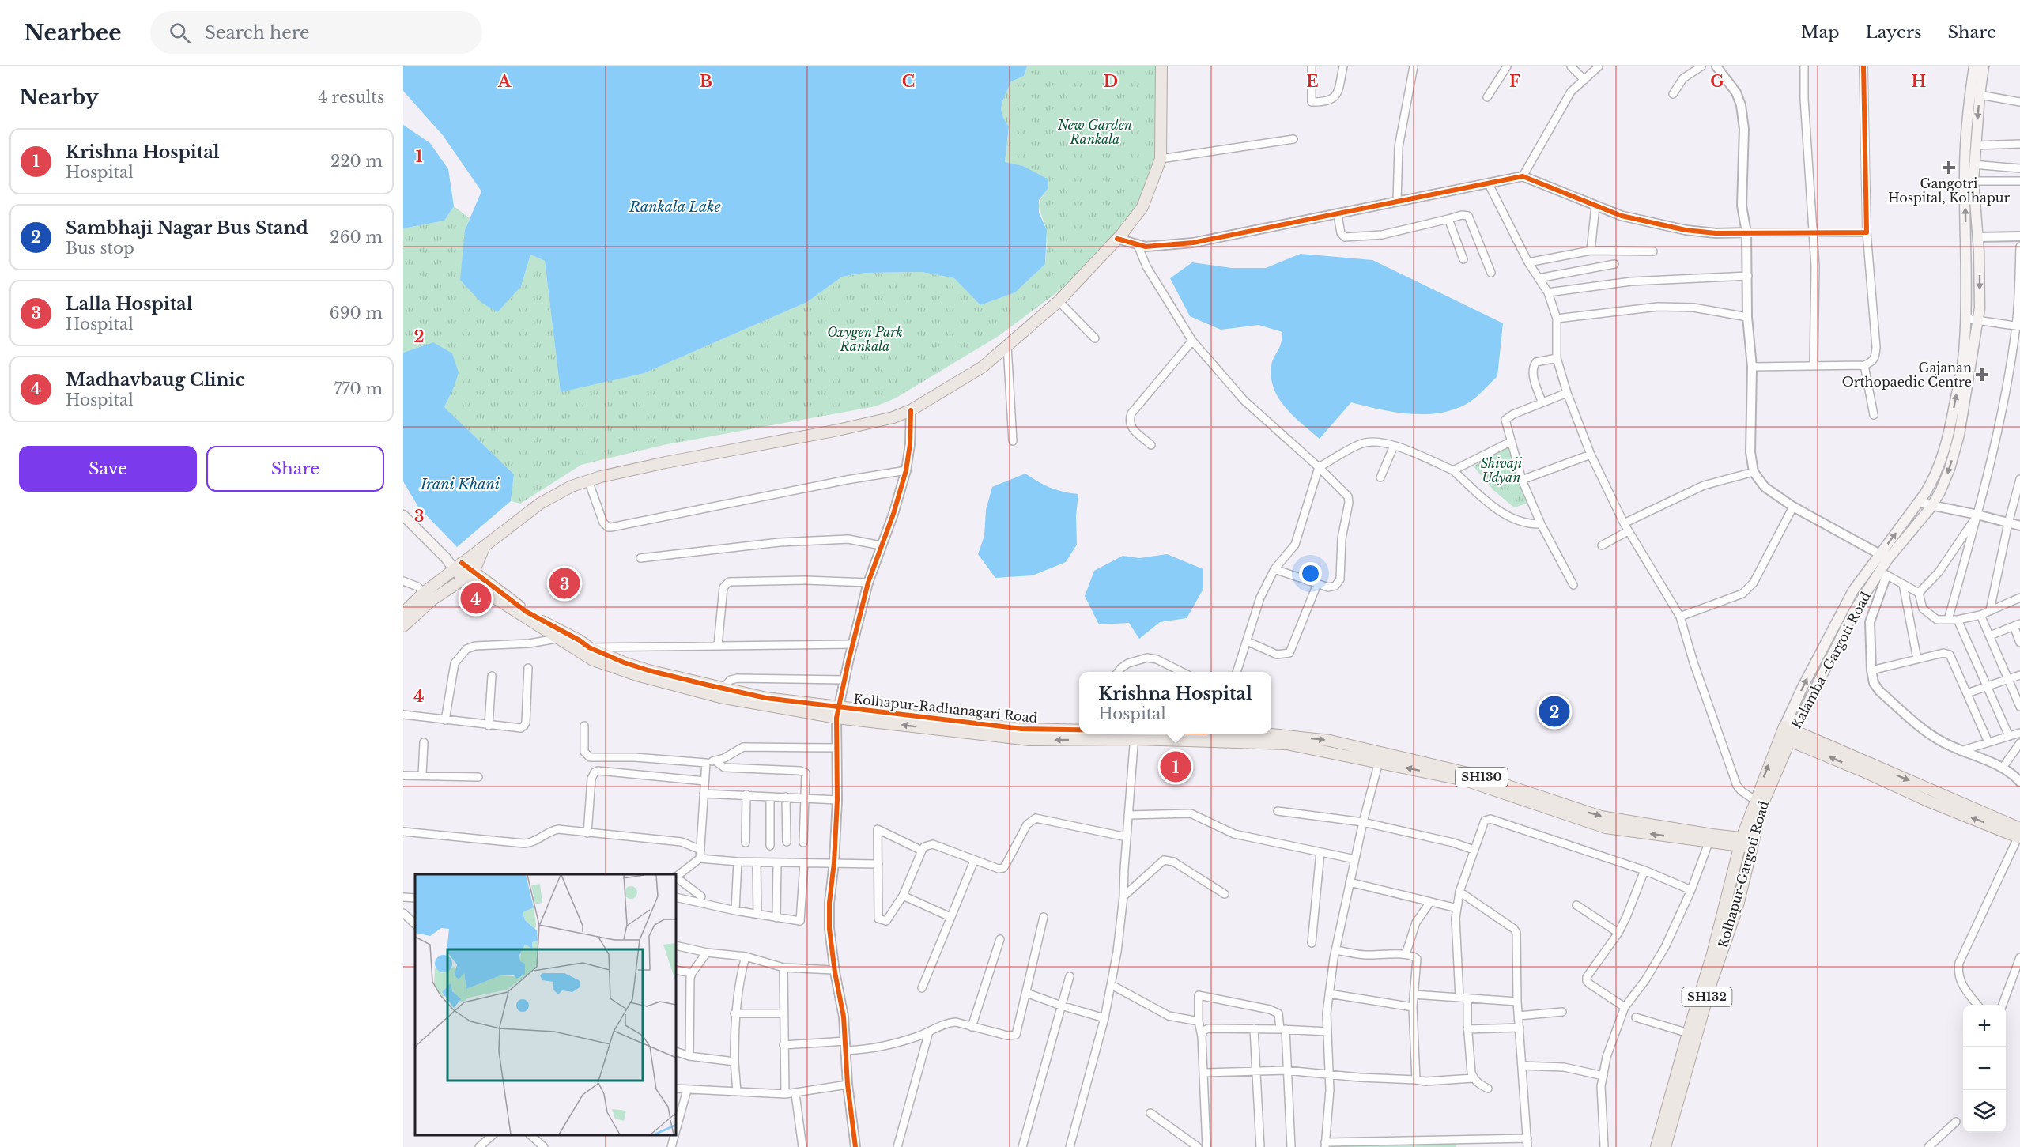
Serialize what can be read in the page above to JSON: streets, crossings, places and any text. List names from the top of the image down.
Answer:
{
  "streets": {
    "main road": [
      "Kalamba -Gargoti Road",
      "Kolhapur-Radhanagari Road",
      "SH130",
      "Kolhapur-Gargoti Road",
      "SH132"
    ]
  },
  "crossings": [
    ["Kalamba -Gargoti Road", "SH130"],
    ["Kalamba -Gargoti Road", "Kolhapur-Gargoti Road"],
    ["Kolhapur-Radhanagari Road", "SH130"],
    ["SH130", "Kolhapur-Gargoti Road"]
  ],
  "water": ["Rankala Lake", "Irani Khani"],
  "parks": ["New Garden Rankala", "Oxygen Park Rankala", "Shivaji Udyan"],
  "places": {
    "health": ["Gangotri Hospital, Kolhapur", "Gajanan Orthopaedic Centre"]
  },
  "page": {
    "header": "Nearbee",
    "search": "Search here",
    "nav": ["Map", "Layers", "Share"],
    "heading": ["Nearby", "4 results"],
    "list": [
      {
        "mark": "1",
        "name": "Krishna Hospital",
        "note": "Hospital",
        "value": "220 m"
      },
      {
        "mark": "2",
        "name": "Sambhaji Nagar Bus Stand",
        "note": "Bus stop",
        "value": "260 m"
      },
      {
        "mark": "3",
        "name": "Lalla Hospital",
        "note": "Hospital",
        "value": "690 m"
      },
      {
        "mark": "4",
        "name": "Madhavbaug Clinic",
        "note": "Hospital",
        "value": "770 m"
      }
    ],
    "buttons": ["Save", "Share"],
    "pins": [
      "3",
      "4",
      "2",
      "1"
    ],
    "popup": ["Krishna Hospital", "Hospital"],
    "map_buttons": ["+", "−"]
  },
  "grid": {
    "columns": [
      "A",
      "B",
      "C",
      "D",
      "E",
      "F",
      "G",
      "H"
    ],
    "rows": [
      "1",
      "2",
      "3",
      "4"
    ]
  }
}
